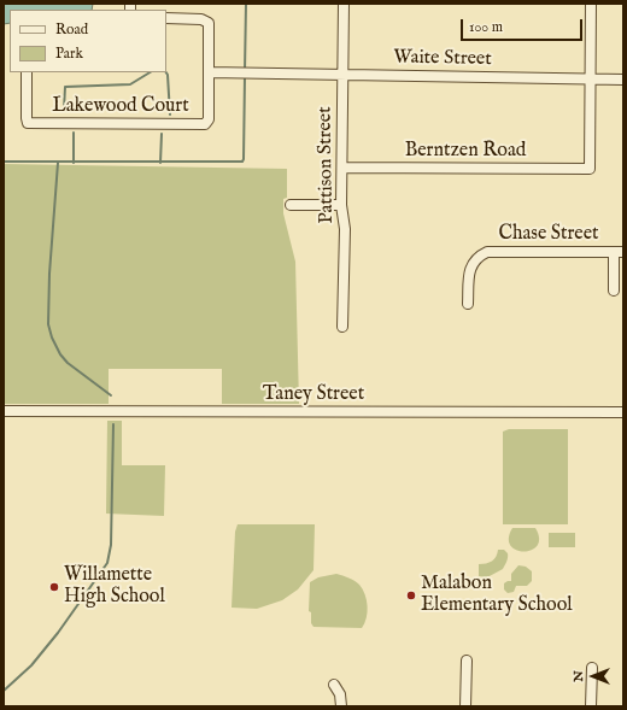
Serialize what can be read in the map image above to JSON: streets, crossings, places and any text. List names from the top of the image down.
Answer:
{
  "streets": {
    "street": [
      "Waite Street",
      "Lakewood Court",
      "Berntzen Road",
      "Pattison Street",
      "Chase Street",
      "Taney Street"
    ]
  },
  "crossings": [
    ["Waite Street", "Lakewood Court"],
    ["Waite Street", "Berntzen Road"],
    ["Waite Street", "Pattison Street"],
    ["Berntzen Road", "Pattison Street"]
  ],
  "places": ["Willamette High School", "Malabon Elementary School"],
  "legend": ["Road", "Park"],
  "scale_bar": "100 m",
  "north": "left"
}
